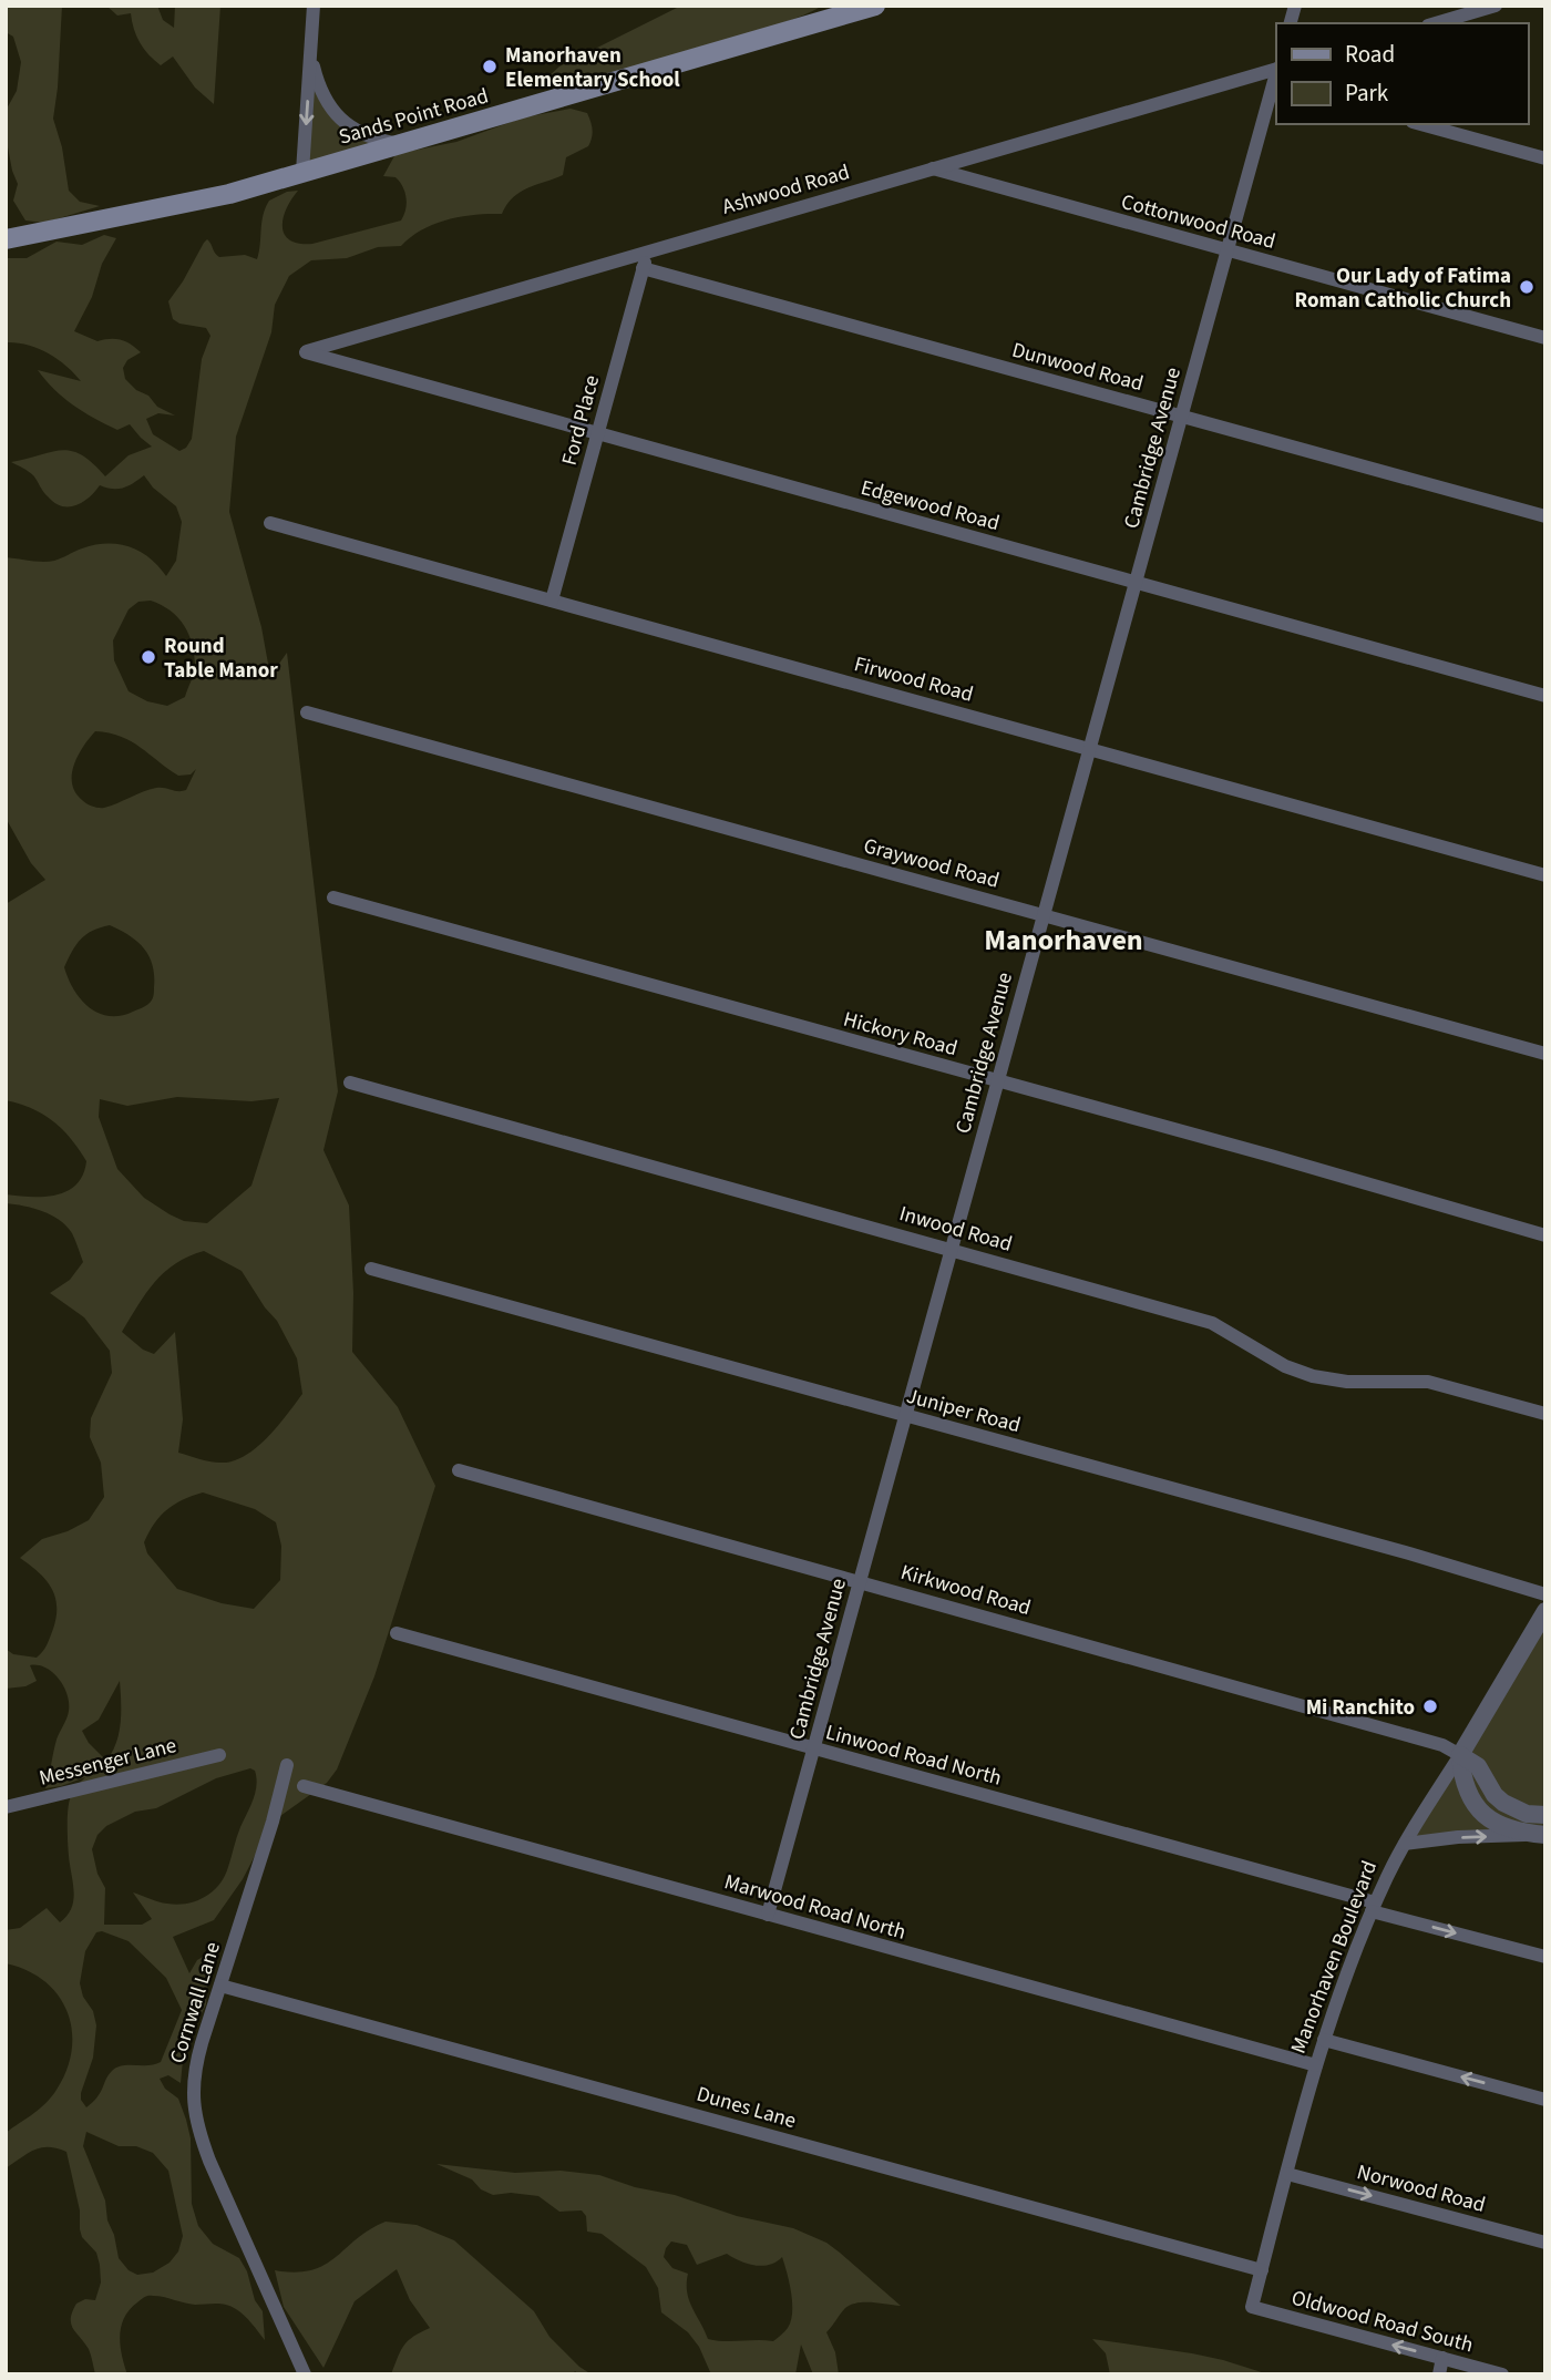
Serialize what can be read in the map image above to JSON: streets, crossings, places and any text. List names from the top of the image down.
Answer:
{
  "streets": {
    "main road": ["Sands Point Road"],
    "street": [
      "Ashwood Road",
      "Cottonwood Road",
      "Dunwood Road",
      "Ford Place",
      "Cambridge Avenue",
      "Edgewood Road",
      "Firwood Road",
      "Graywood Road",
      "Hickory Road",
      "Inwood Road",
      "Juniper Road",
      "Kirkwood Road",
      "Linwood Road North",
      "Messenger Lane",
      "Marwood Road North",
      "Manorhaven Boulevard",
      "Cornwall Lane",
      "Dunes Lane",
      "Norwood Road",
      "Oldwood Road South"
    ]
  },
  "crossings": [
    ["Ashwood Road", "Cottonwood Road"],
    ["Ashwood Road", "Ford Place"],
    ["Ashwood Road", "Cambridge Avenue"],
    ["Ashwood Road", "Edgewood Road"],
    ["Cottonwood Road", "Cambridge Avenue"],
    ["Dunwood Road", "Ford Place"],
    ["Dunwood Road", "Cambridge Avenue"],
    ["Ford Place", "Edgewood Road"],
    ["Ford Place", "Firwood Road"],
    ["Cambridge Avenue", "Edgewood Road"],
    ["Cambridge Avenue", "Firwood Road"],
    ["Cambridge Avenue", "Graywood Road"],
    ["Cambridge Avenue", "Hickory Road"],
    ["Cambridge Avenue", "Inwood Road"],
    ["Cambridge Avenue", "Juniper Road"],
    ["Cambridge Avenue", "Kirkwood Road"],
    ["Cambridge Avenue", "Linwood Road North"],
    ["Cambridge Avenue", "Marwood Road North"],
    ["Kirkwood Road", "Manorhaven Boulevard"],
    ["Linwood Road North", "Manorhaven Boulevard"],
    ["Marwood Road North", "Manorhaven Boulevard"],
    ["Manorhaven Boulevard", "Dunes Lane"],
    ["Manorhaven Boulevard", "Norwood Road"],
    ["Manorhaven Boulevard", "Oldwood Road South"],
    ["Cornwall Lane", "Dunes Lane"]
  ],
  "one_way": ["Norwood Road", "Oldwood Road South"],
  "districts": ["Manorhaven"],
  "places": [
    "Manorhaven Elementary School",
    "Our Lady of Fatima Roman Catholic Church",
    "Round Table Manor",
    "Mi Ranchito"
  ],
  "legend": ["Road", "Park"]
}
